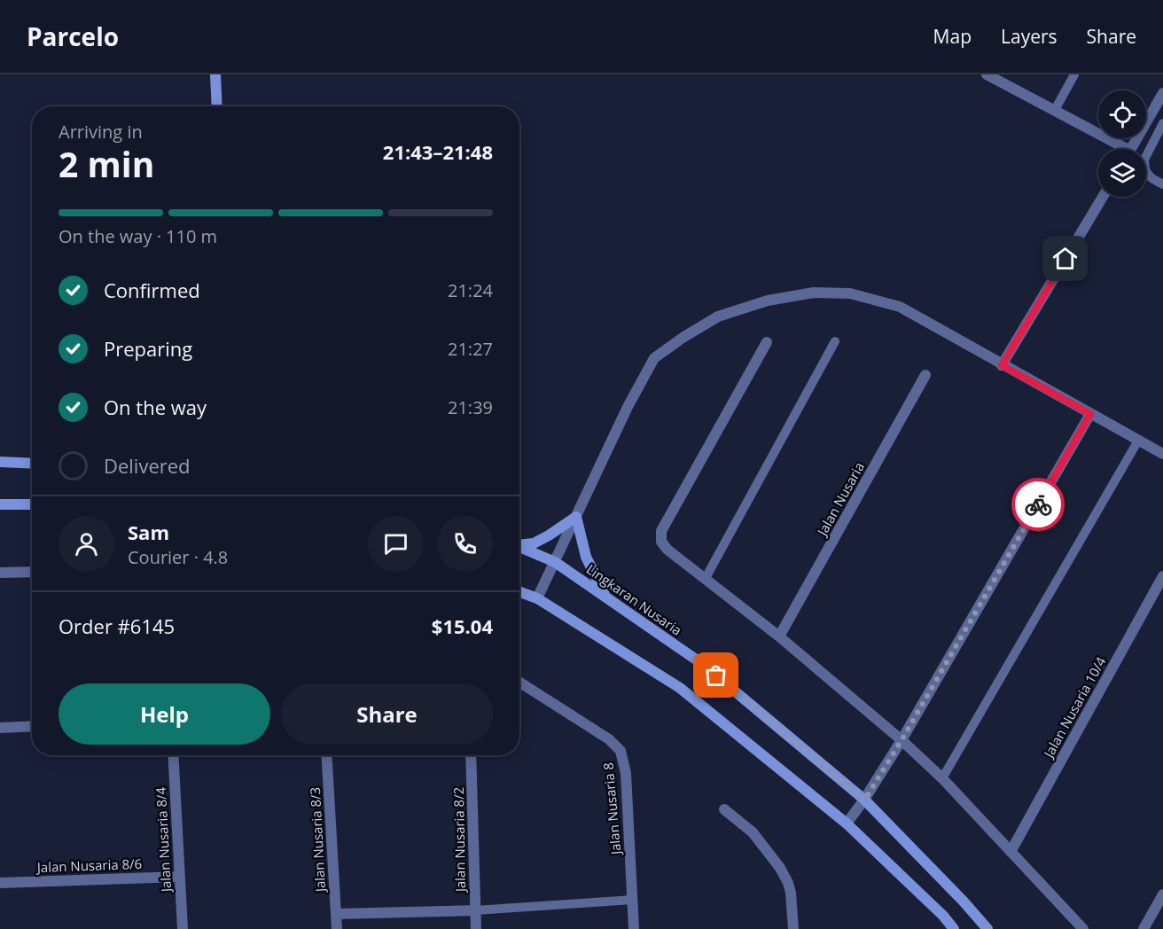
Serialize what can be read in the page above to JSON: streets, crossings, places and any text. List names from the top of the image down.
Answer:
{
  "streets": {
    "main road": ["Lingkaran Nusaria"],
    "street": [
      "Jalan Nusaria",
      "Jalan Nusaria 10/4",
      "Jalan Nusaria 8",
      "Jalan Nusaria 8/4",
      "Jalan Nusaria 8/3",
      "Jalan Nusaria 8/2",
      "Jalan Nusaria 8/6"
    ]
  },
  "crossings": [
    ["Jalan Nusaria 8/4", "Jalan Nusaria 8/6"]
  ],
  "page": {
    "header": "Parcelo",
    "nav": ["Map", "Layers", "Share"],
    "heading": ["2 min", "Arriving in", "21:43–21:48"],
    "panel": [
      "Sam",
      "Courier · 4.8",
      "Order #6145",
      "$15.04"
    ],
    "bar": "On the way · 110 m",
    "list": [
      ["Confirmed", "21:24"],
      ["Preparing", "21:27"],
      ["On the way", "21:39"],
      "Delivered"
    ],
    "buttons": ["Help", "Share"]
  }
}
